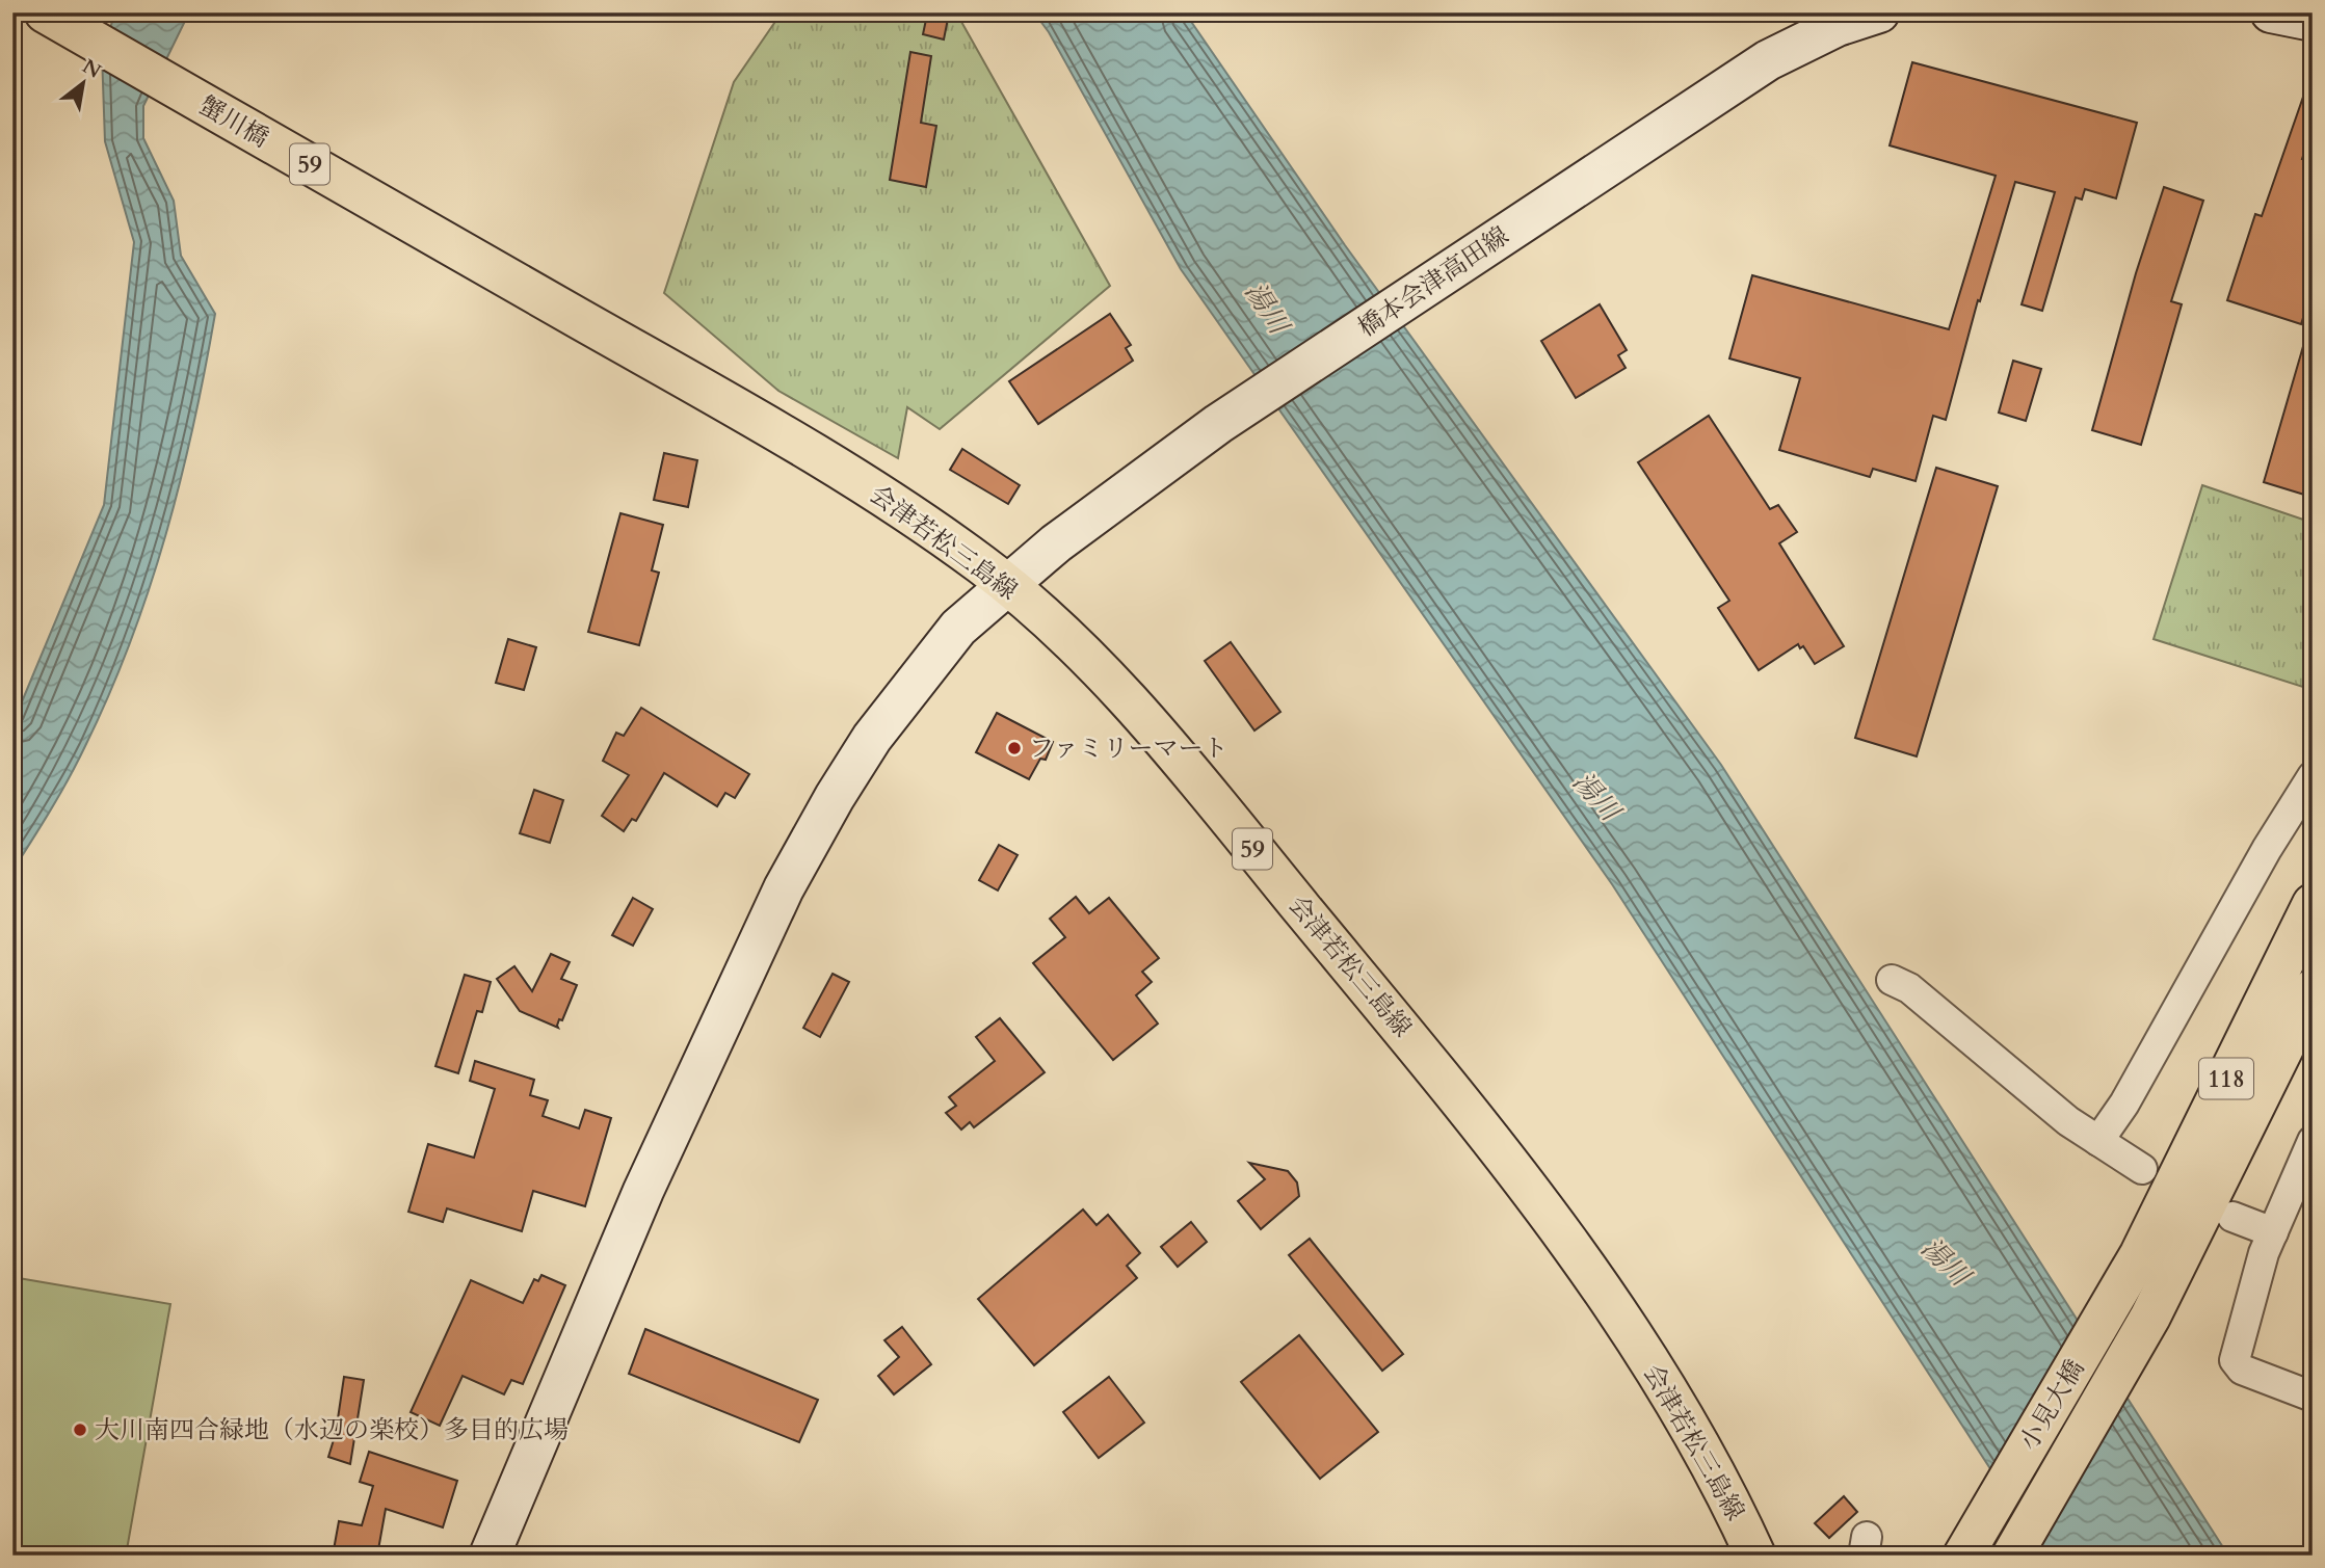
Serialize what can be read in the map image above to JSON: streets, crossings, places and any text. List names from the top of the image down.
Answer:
{
  "streets": {
    "main road": [
      "蟹川橋",
      "59",
      "会津若松三島線",
      "118",
      "小見大橋"
    ],
    "street": ["橋本会津高田線"]
  },
  "crossings": [
    ["蟹川橋", "会津若松三島線"],
    ["橋本会津高田線", "会津若松三島線"],
    ["118", "小見大橋"]
  ],
  "water": ["湯川"],
  "places": ["ファミリーマート", "大川南四合緑地（水辺の楽校）多目的広場"],
  "north": "top right"
}
